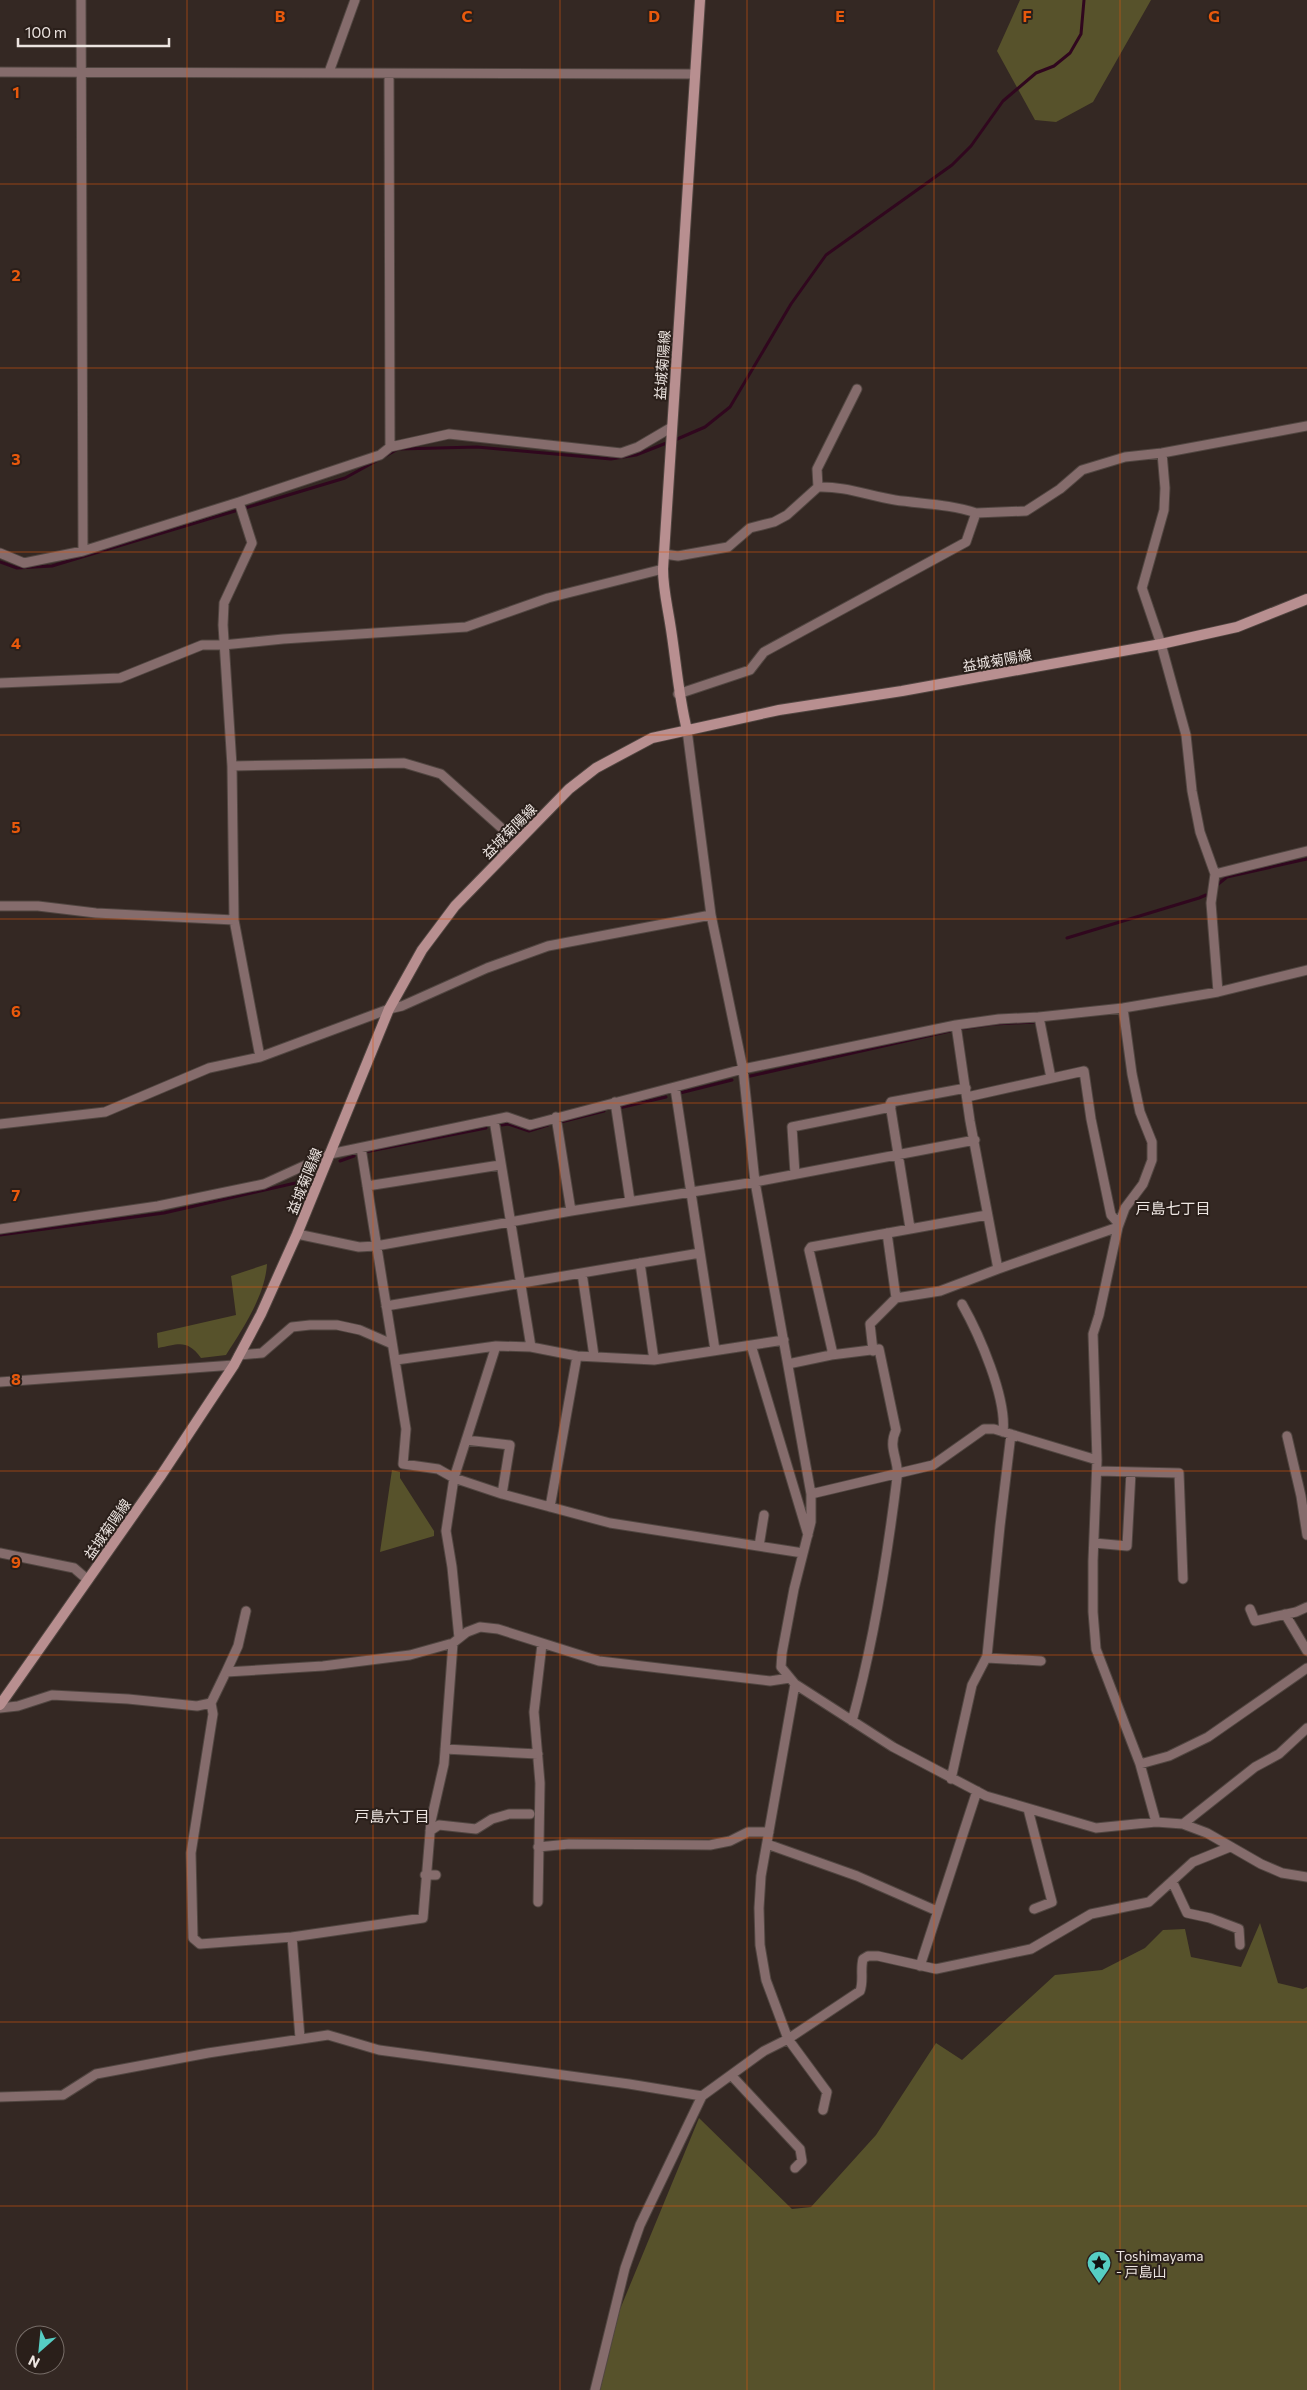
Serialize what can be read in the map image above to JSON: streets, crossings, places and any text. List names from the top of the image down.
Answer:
{
  "streets": {
    "main road": ["益城菊陽線"]
  },
  "districts": ["戸島七丁目", "戸島六丁目"],
  "places": {
    "place": ["Toshimayama - 戸島山"]
  },
  "scale_bar": "100 m",
  "north": "bottom left",
  "grid": {
    "columns": [
      "B",
      "C",
      "D",
      "E",
      "F",
      "G"
    ],
    "rows": [
      "1",
      "2",
      "3",
      "4",
      "5",
      "6",
      "7",
      "8",
      "9"
    ]
  }
}
